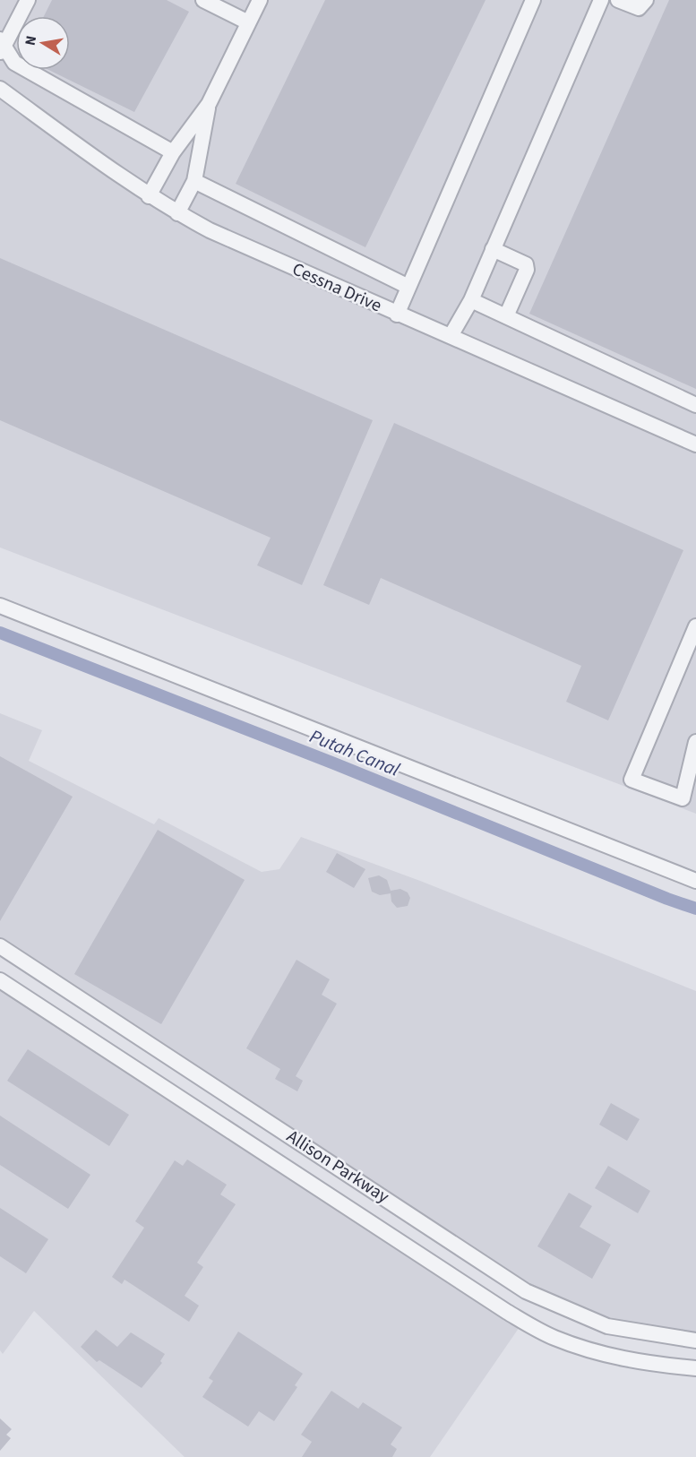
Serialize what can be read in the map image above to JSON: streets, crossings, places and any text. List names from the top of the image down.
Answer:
{
  "streets": {
    "street": ["Cessna Drive", "Allison Parkway"]
  },
  "water": ["Putah Canal"],
  "north": "left"
}
